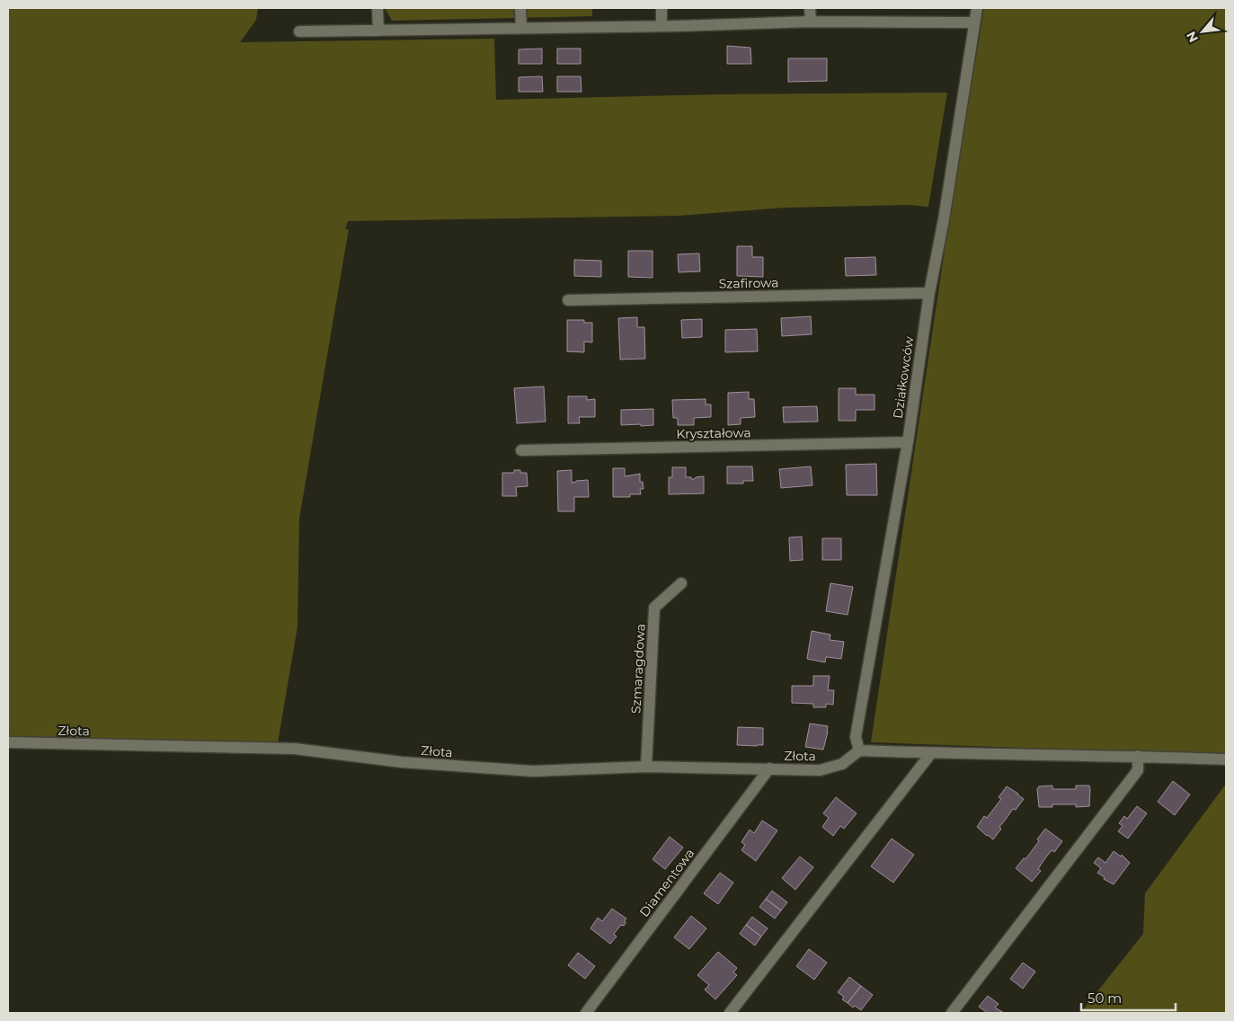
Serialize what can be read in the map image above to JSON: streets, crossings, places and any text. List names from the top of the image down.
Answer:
{
  "streets": {
    "street": [
      "Szafirowa",
      "Działkowców",
      "Kryształowa",
      "Szmaragdowa",
      "Złota",
      "Diamentowa"
    ]
  },
  "crossings": [
    ["Szafirowa", "Działkowców"],
    ["Działkowców", "Kryształowa"],
    ["Działkowców", "Złota"],
    ["Szmaragdowa", "Złota"],
    ["Złota", "Diamentowa"]
  ],
  "scale_bar": "50 m",
  "north": "bottom left"
}
